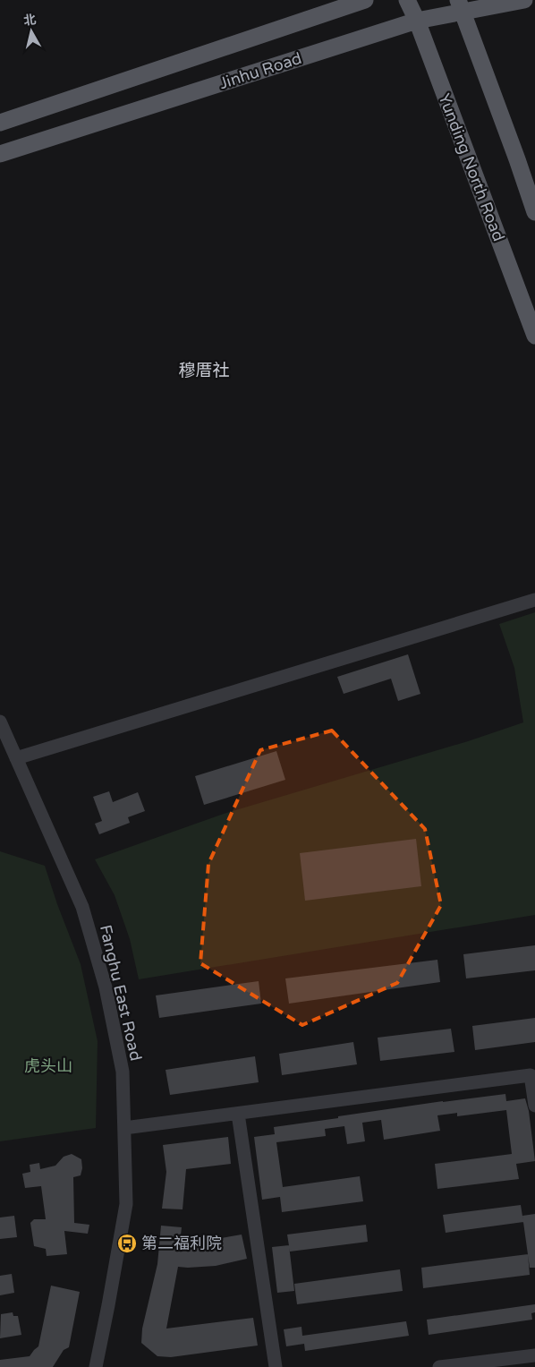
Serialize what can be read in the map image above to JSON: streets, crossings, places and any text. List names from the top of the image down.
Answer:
{
  "streets": {
    "main road": ["Jinhu Road", "Yunding North Road"],
    "street": ["Fanghu East Road"]
  },
  "crossings": [
    ["Jinhu Road", "Yunding North Road"]
  ],
  "districts": ["穆厝社"],
  "parks": ["虎头山"],
  "places": {
    "bus stop": ["第二福利院"]
  },
  "north": "top"
}
